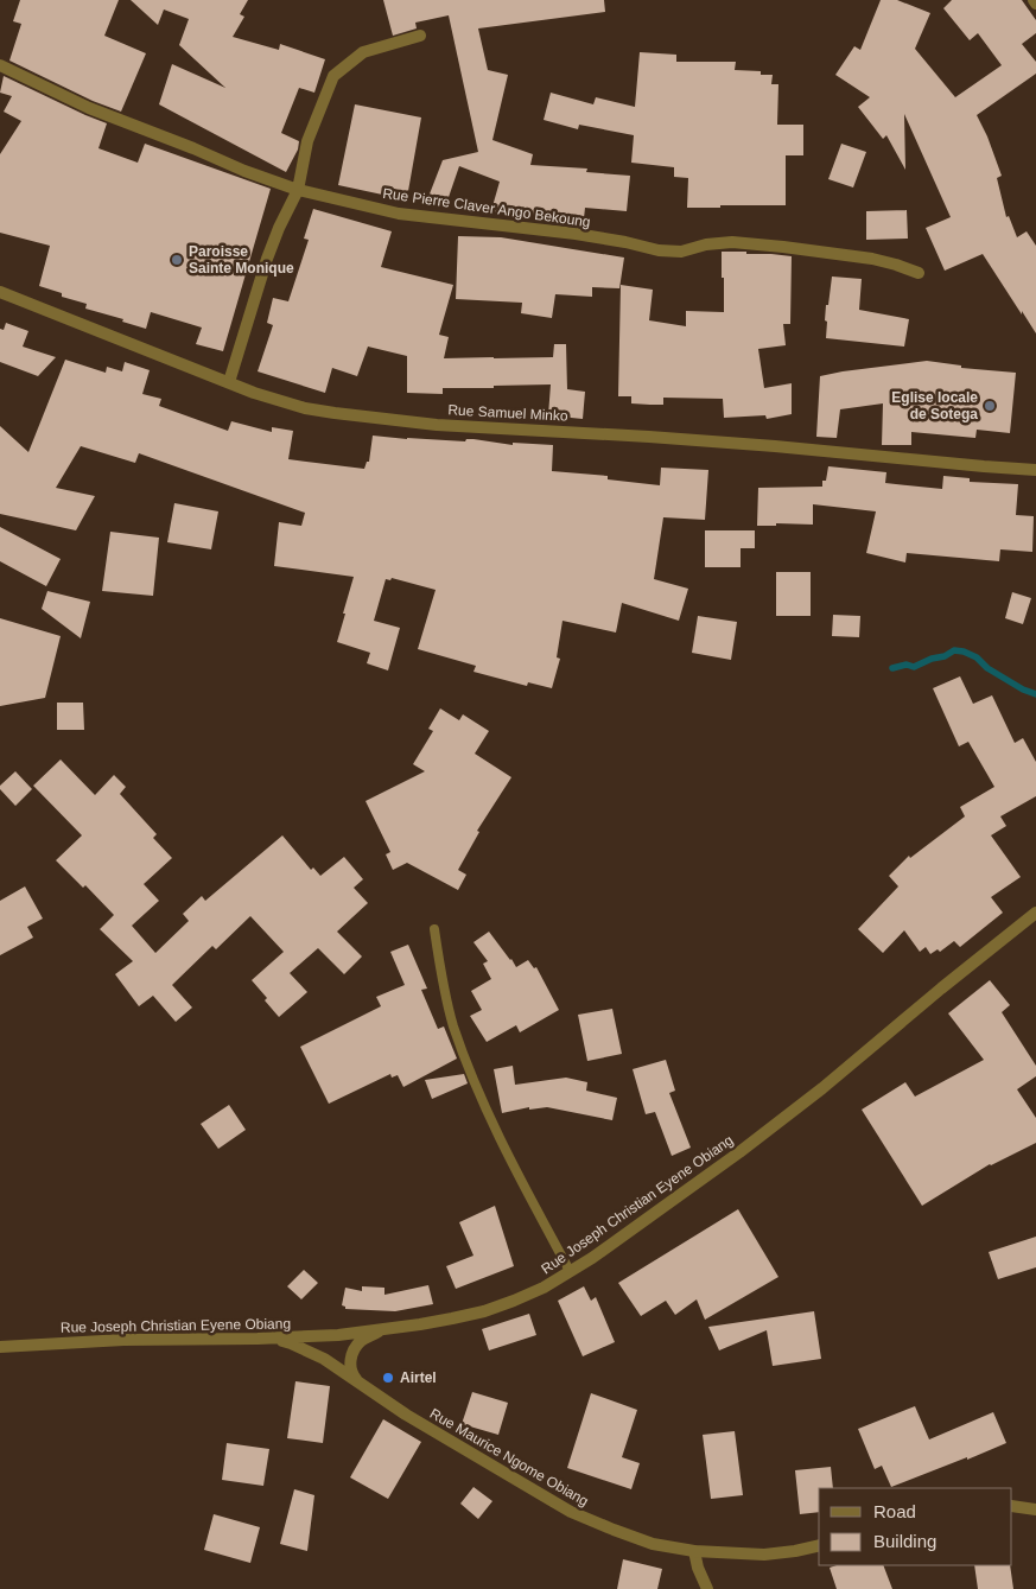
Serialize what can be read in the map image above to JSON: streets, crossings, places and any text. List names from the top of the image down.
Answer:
{
  "streets": {
    "street": [
      "Rue Pierre Claver Ango Bekoung",
      "Rue Samuel Minko",
      "Rue Joseph Christian Eyene Obiang",
      "Rue Maurice Ngome Obiang"
    ]
  },
  "crossings": [
    ["Rue Joseph Christian Eyene Obiang", "Rue Maurice Ngome Obiang"]
  ],
  "places": ["Paroisse Sainte Monique", "Eglise locale de Sotega", "Airtel"],
  "legend": ["Road", "Building"]
}
